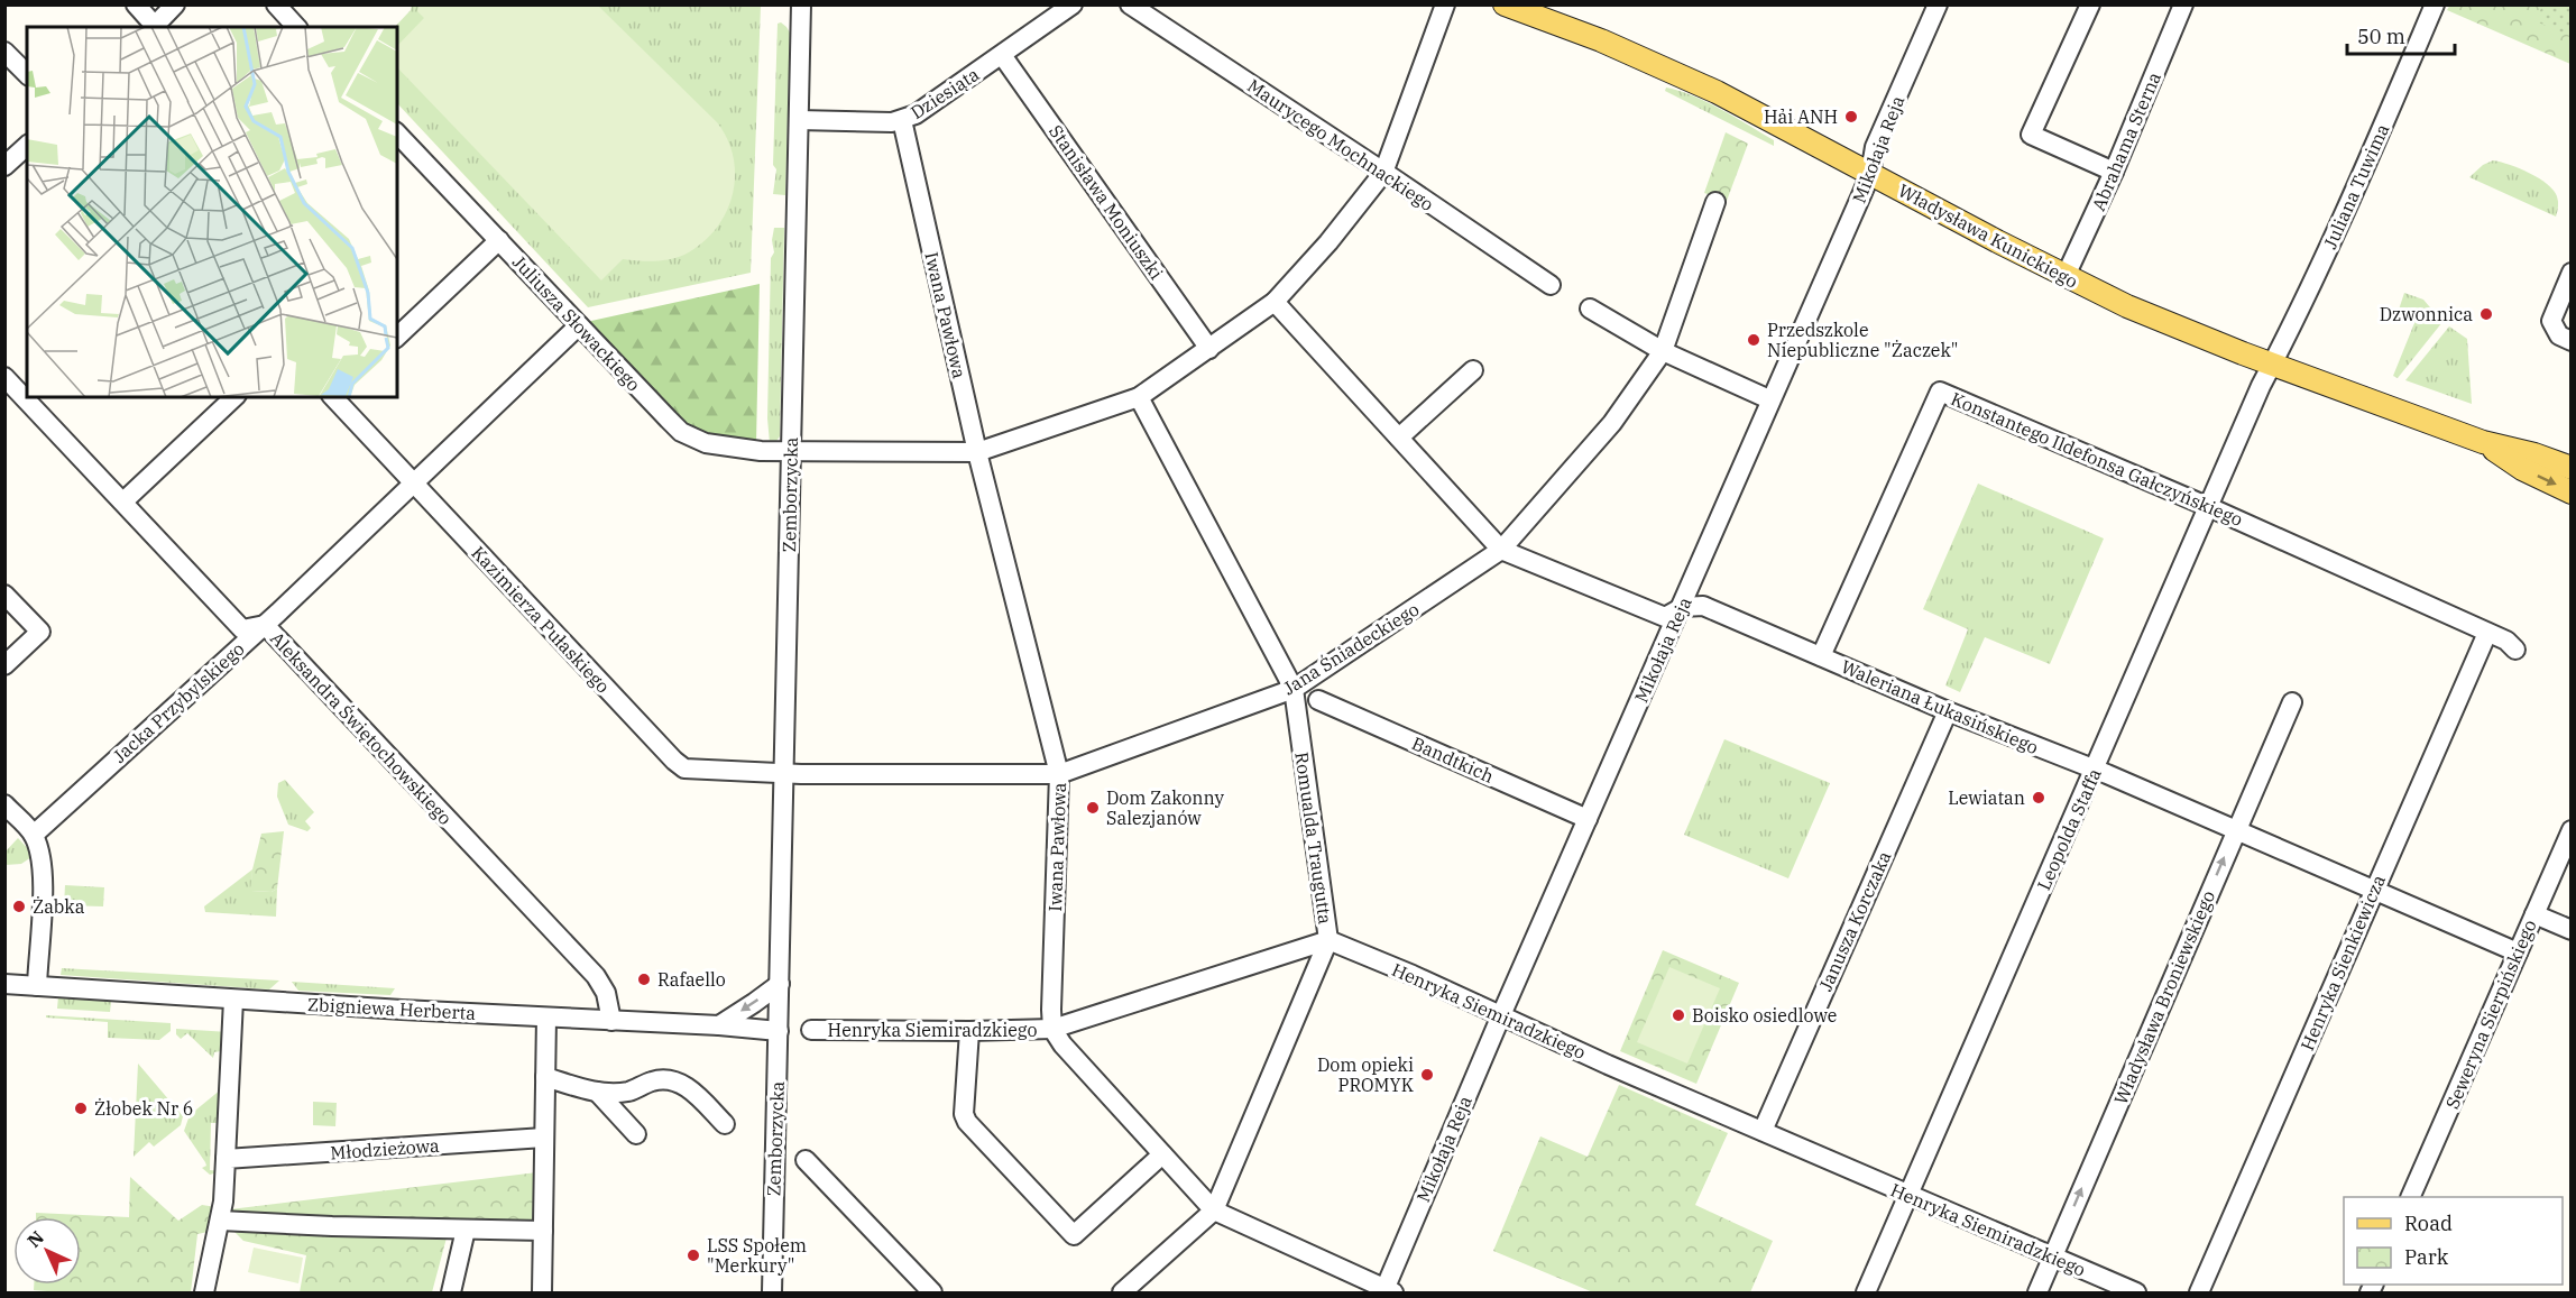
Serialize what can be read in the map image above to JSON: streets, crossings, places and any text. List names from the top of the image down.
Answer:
{
  "streets": {
    "main road": ["Władysława Kunickiego"],
    "street": [
      "Dziesiąta",
      "Abrahama Sterna",
      "Maurycego Mochnackiego",
      "Mikołaja Reja",
      "Juliana Tuwima",
      "Stanisława Moniuszki",
      "Iwana Pawłowa",
      "Juliusza Słowackiego",
      "Konstantego Ildefonsa Gałczyńskiego",
      "Zemborzycka",
      "Kazimierza Pułaskiego",
      "Jana Śniadeckiego",
      "Jacka Przybylskiego",
      "Waleriana Łukasińskiego",
      "Aleksandra Świętochowskiego",
      "Bandtkich",
      "Leopolda Staffa",
      "Romualda Traugutta",
      "Janusza Korczaka",
      "Henryka Sienkiewicza",
      "Władysława Broniewskiego",
      "Zbigniewa Herberta",
      "Henryka Siemiradzkiego",
      "Seweryna Sierpińskiego",
      "Młodzieżowa"
    ]
  },
  "crossings": [
    ["Dziesiąta", "Stanisława Moniuszki"],
    ["Dziesiąta", "Iwana Pawłowa"],
    ["Dziesiąta", "Zemborzycka"],
    ["Abrahama Sterna", "Władysława Kunickiego"],
    ["Maurycego Mochnackiego", "Juliusza Słowackiego"],
    ["Mikołaja Reja", "Władysława Kunickiego"],
    ["Mikołaja Reja", "Waleriana Łukasińskiego"],
    ["Mikołaja Reja", "Bandtkich"],
    ["Mikołaja Reja", "Henryka Siemiradzkiego"],
    ["Juliana Tuwima", "Władysława Kunickiego"],
    ["Juliana Tuwima", "Leopolda Staffa"],
    ["Stanisława Moniuszki", "Juliusza Słowackiego"],
    ["Władysława Kunickiego", "Leopolda Staffa"],
    ["Iwana Pawłowa", "Juliusza Słowackiego"],
    ["Iwana Pawłowa", "Jana Śniadeckiego"],
    ["Iwana Pawłowa", "Henryka Siemiradzkiego"],
    ["Juliusza Słowackiego", "Zemborzycka"],
    ["Juliusza Słowackiego", "Jacka Przybylskiego"],
    ["Juliusza Słowackiego", "Waleriana Łukasińskiego"],
    ["Juliusza Słowackiego", "Romualda Traugutta"],
    ["Konstantego Ildefonsa Gałczyńskiego", "Waleriana Łukasińskiego"],
    ["Konstantego Ildefonsa Gałczyńskiego", "Leopolda Staffa"],
    ["Konstantego Ildefonsa Gałczyńskiego", "Henryka Sienkiewicza"],
    ["Zemborzycka", "Kazimierza Pułaskiego"],
    ["Zemborzycka", "Jana Śniadeckiego"],
    ["Zemborzycka", "Zbigniewa Herberta"],
    ["Kazimierza Pułaskiego", "Jana Śniadeckiego"],
    ["Kazimierza Pułaskiego", "Jacka Przybylskiego"],
    ["Jana Śniadeckiego", "Waleriana Łukasińskiego"],
    ["Jana Śniadeckiego", "Romualda Traugutta"],
    ["Jacka Przybylskiego", "Aleksandra Świętochowskiego"],
    ["Waleriana Łukasińskiego", "Leopolda Staffa"],
    ["Waleriana Łukasińskiego", "Janusza Korczaka"],
    ["Waleriana Łukasińskiego", "Henryka Sienkiewicza"],
    ["Waleriana Łukasińskiego", "Władysława Broniewskiego"],
    ["Waleriana Łukasińskiego", "Seweryna Sierpińskiego"],
    ["Aleksandra Świętochowskiego", "Zbigniewa Herberta"],
    ["Leopolda Staffa", "Henryka Siemiradzkiego"],
    ["Romualda Traugutta", "Henryka Siemiradzkiego"],
    ["Janusza Korczaka", "Henryka Siemiradzkiego"],
    ["Władysława Broniewskiego", "Henryka Siemiradzkiego"]
  ],
  "one_way": ["Władysława Broniewskiego"],
  "places": [
    "Hải ANH",
    "Dzwonnica",
    "Przedszkole Niepubliczne \"Żaczek\"",
    "Lewiatan",
    "Dom Zakonny Salezjanów",
    "Żabka",
    "Rafaello",
    "Boisko osiedlowe",
    "Dom opieki PROMYK",
    "Żłobek Nr 6",
    "LSS Społem \"Merkury\""
  ],
  "legend": ["Road", "Park"],
  "scale_bar": "50 m",
  "north": "top left"
}
